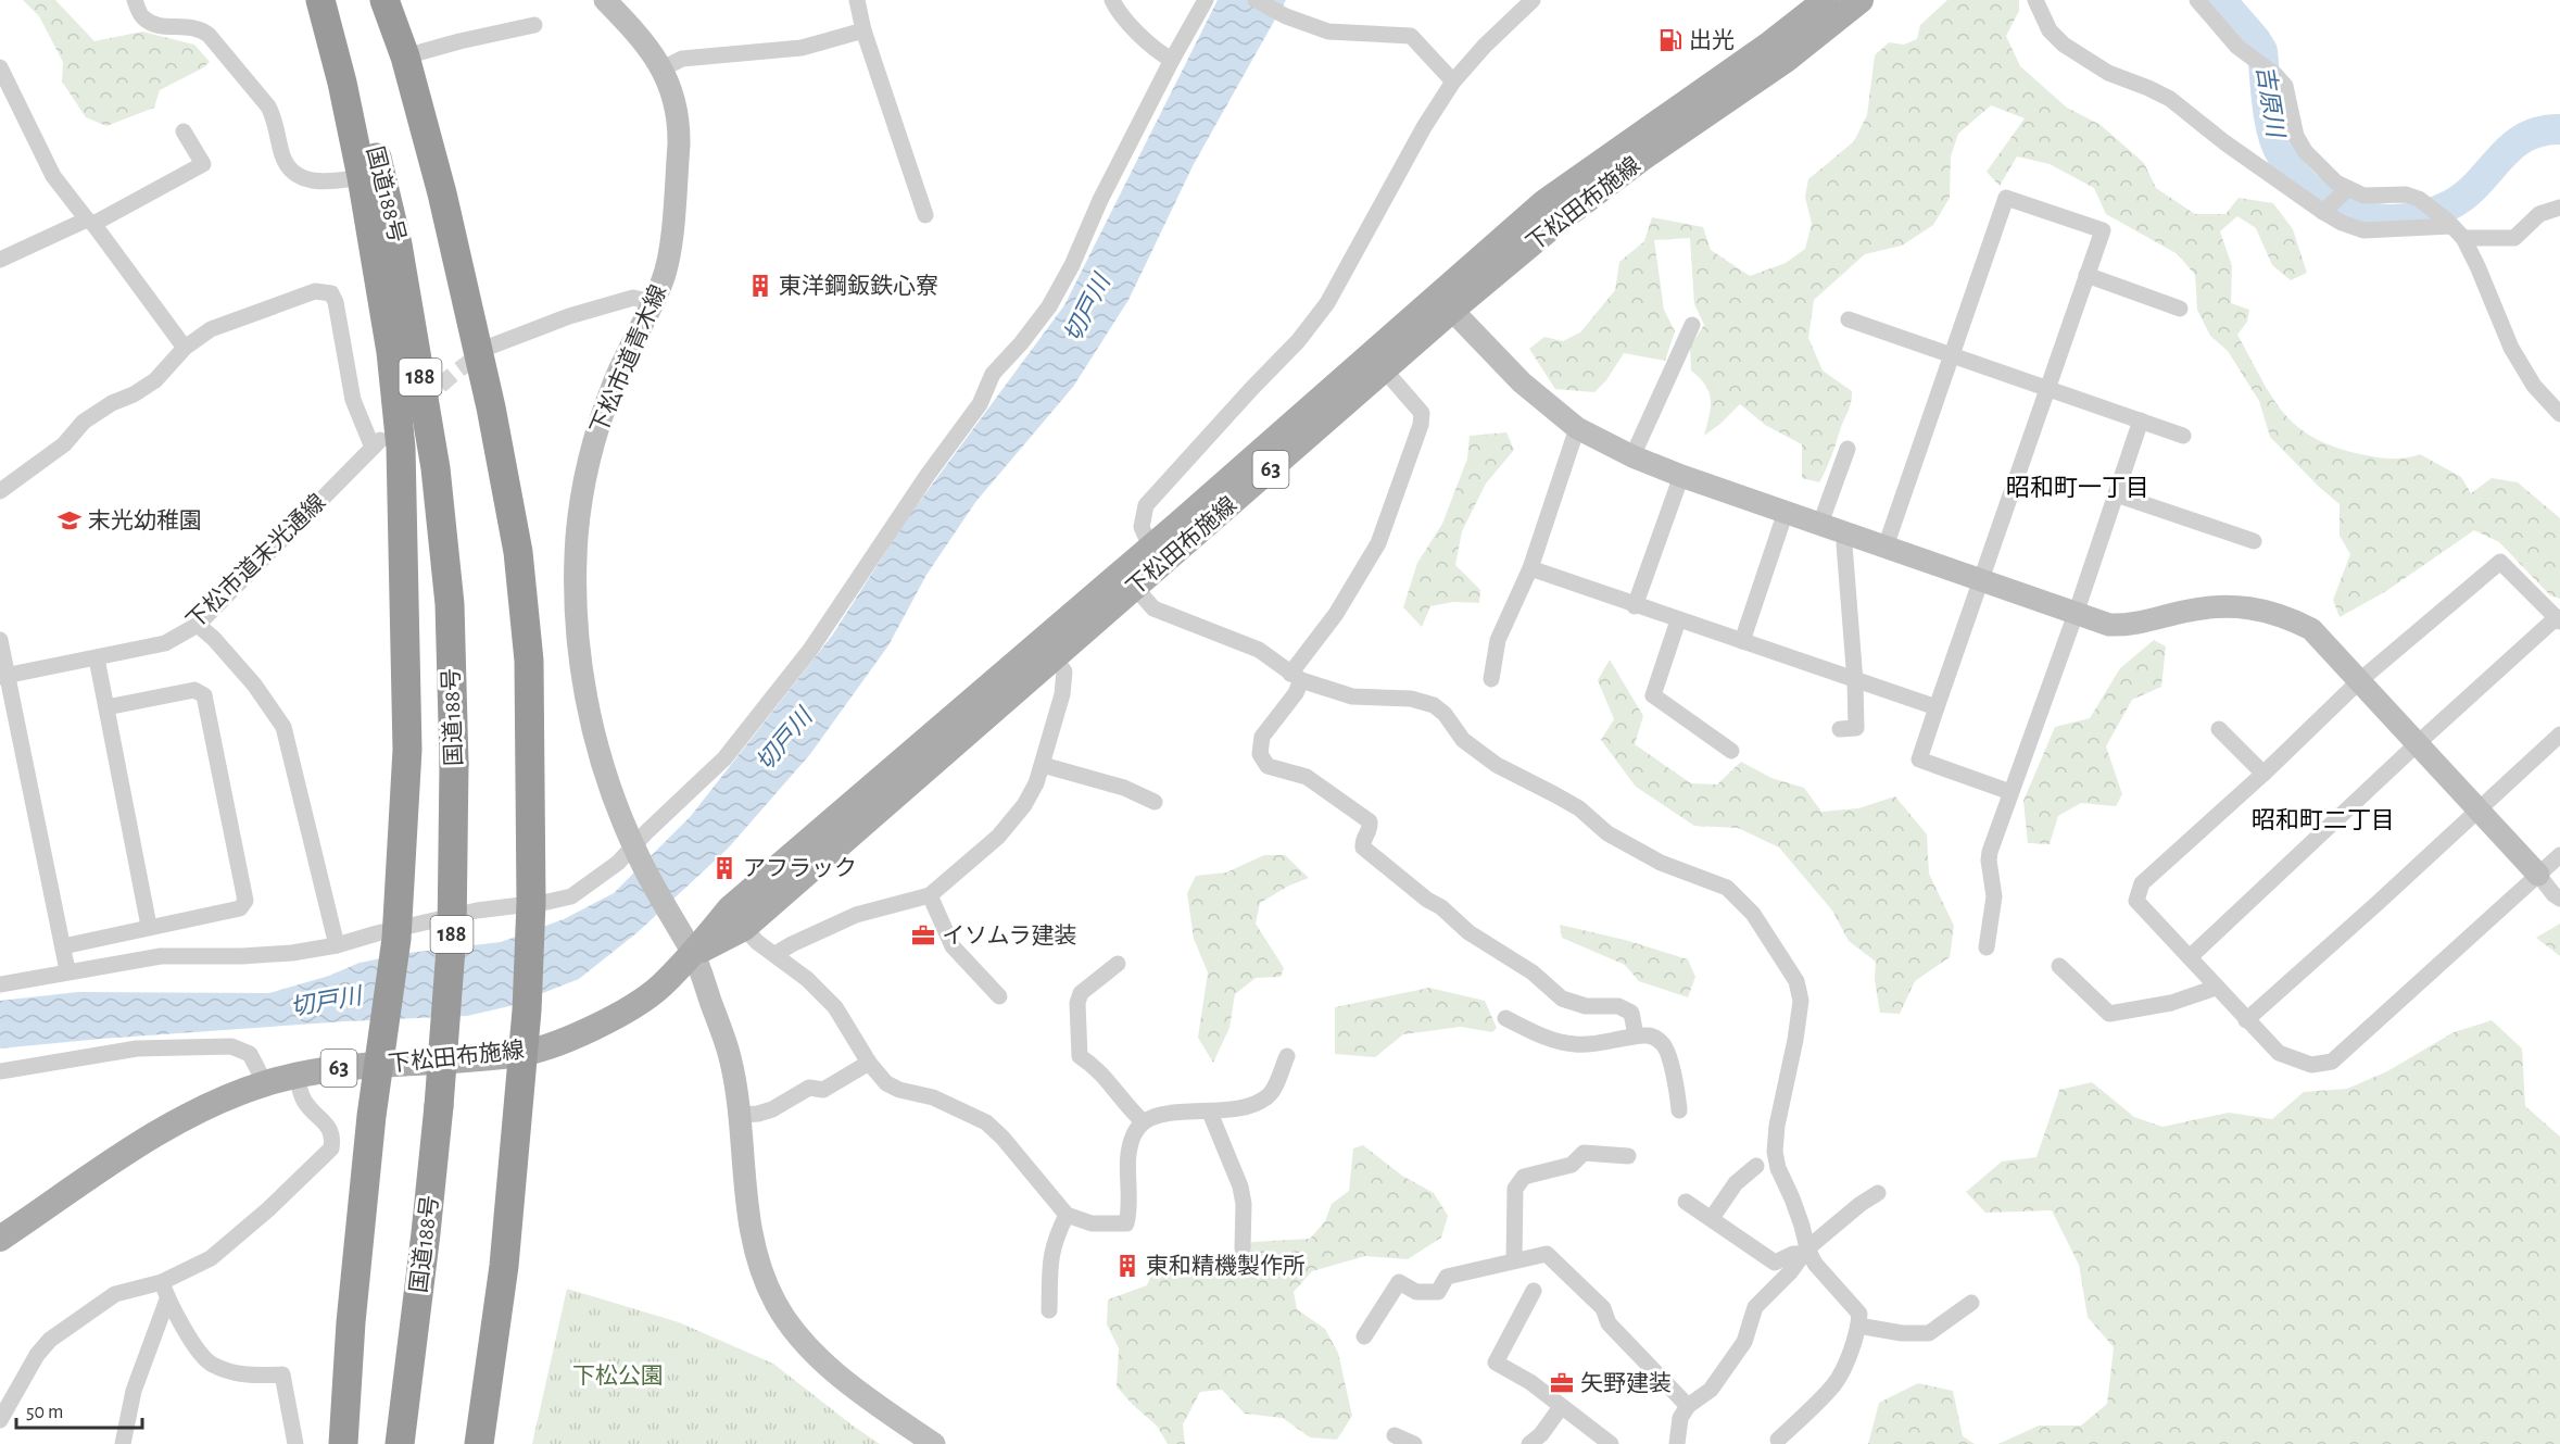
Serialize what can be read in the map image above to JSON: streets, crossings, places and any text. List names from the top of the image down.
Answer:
{
  "streets": {
    "highway": ["国道188号", "188"],
    "main road": ["下松田布施線", "63"],
    "street": ["下松市道青木線", "下松市道末光通線"]
  },
  "crossings": [
    ["下松田布施線", "下松市道青木線"]
  ],
  "districts": ["昭和町一丁目", "昭和町二丁目"],
  "water": ["吉原川", "切戸川"],
  "parks": ["下松公園"],
  "places": {
    "fuel station": ["出光"],
    "building": ["東洋鋼鈑鉄心寮", "アフラック", "東和精機製作所"],
    "school or university": ["末光幼稚園"],
    "office": ["イソムラ建装", "矢野建装"]
  },
  "scale_bar": "50 m"
}
